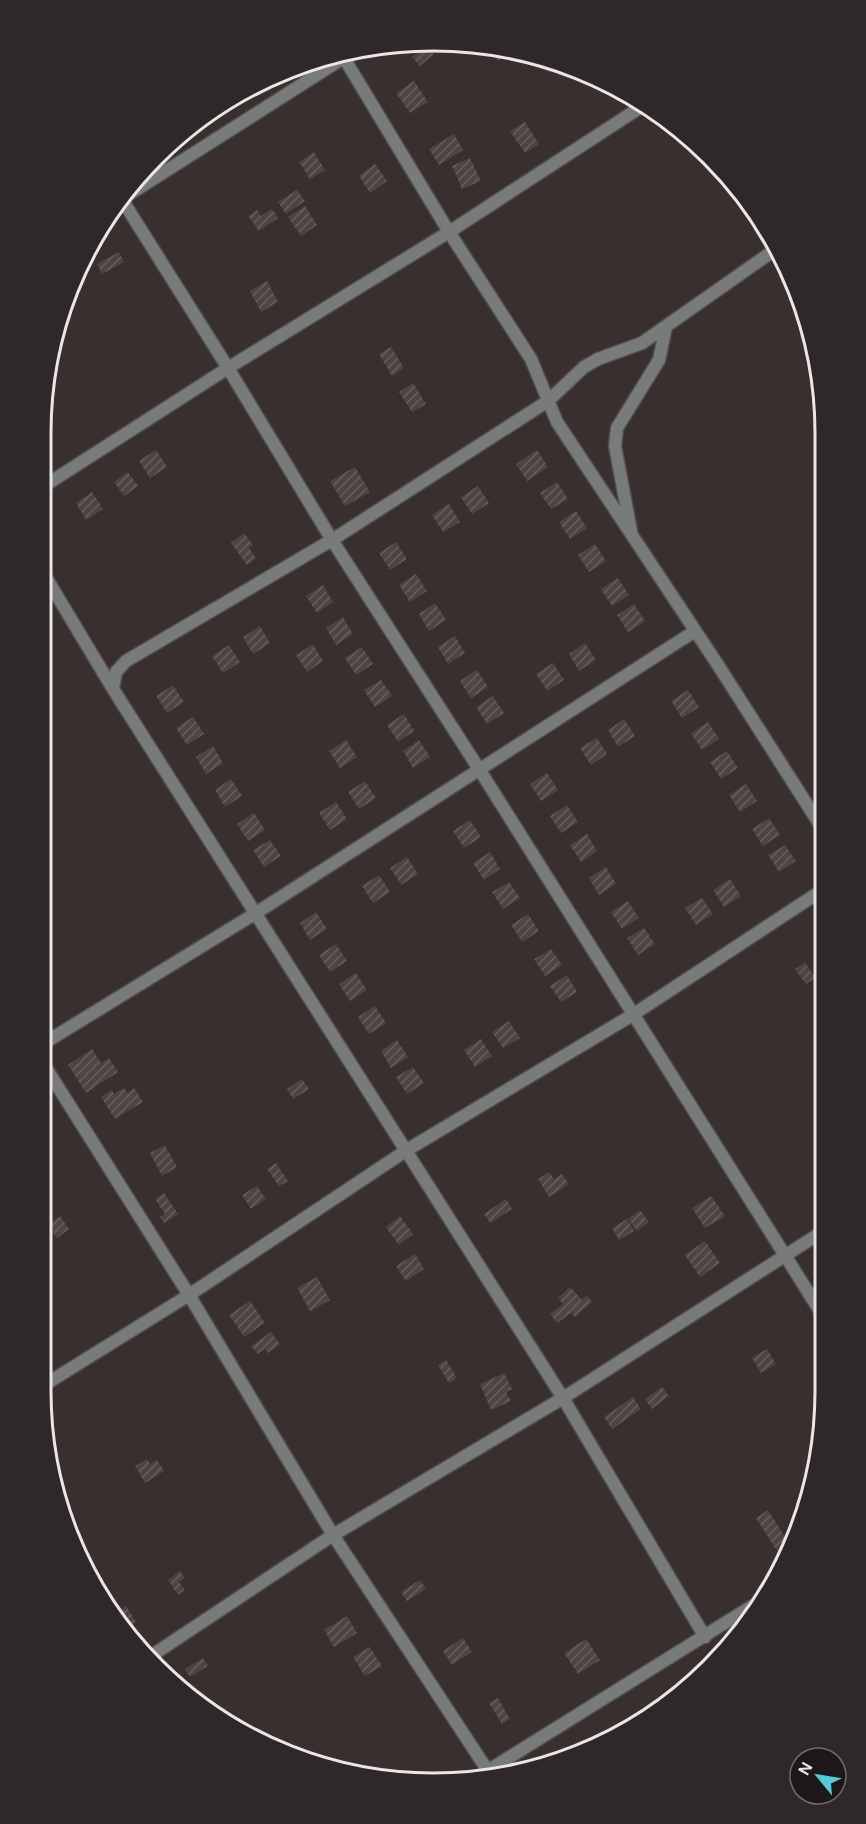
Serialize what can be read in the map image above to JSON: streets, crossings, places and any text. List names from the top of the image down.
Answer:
{
  "north": "top left"
}
